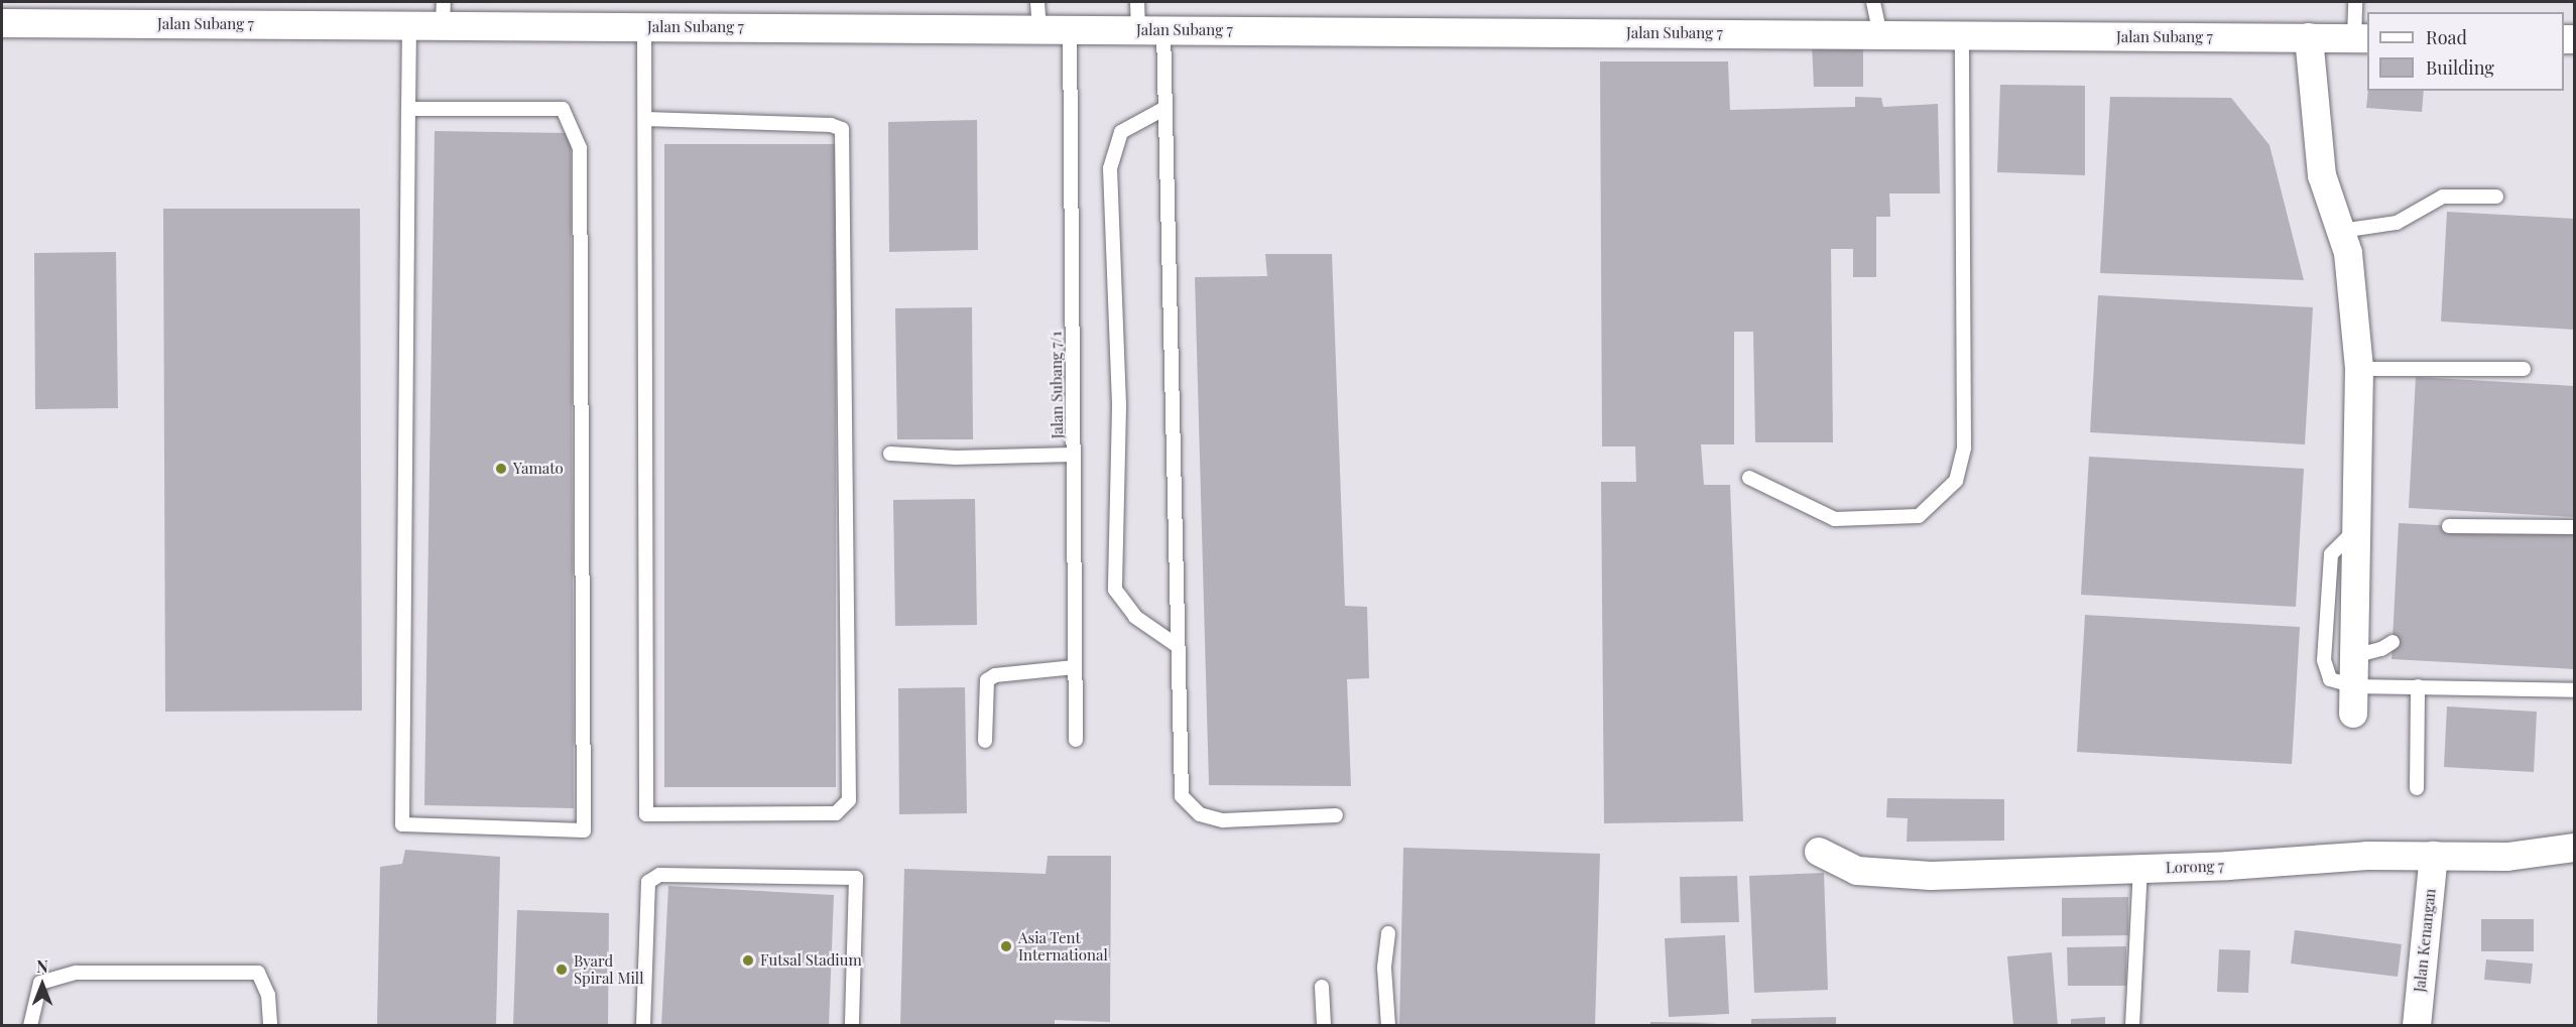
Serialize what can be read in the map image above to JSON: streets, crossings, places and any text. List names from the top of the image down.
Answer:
{
  "streets": {
    "street": ["Jalan Subang 7", "Lorong 7", "Jalan Kenangan"],
    "lane": ["Jalan Subang 7/1"]
  },
  "crossings": [
    ["Jalan Subang 7", "Jalan Subang 7/1"],
    ["Lorong 7", "Jalan Kenangan"]
  ],
  "places": [
    "Yamato",
    "Asia Tent International",
    "Futsal Stadium",
    "Byard Spiral Mill"
  ],
  "legend": ["Road", "Building"],
  "north": "top"
}
